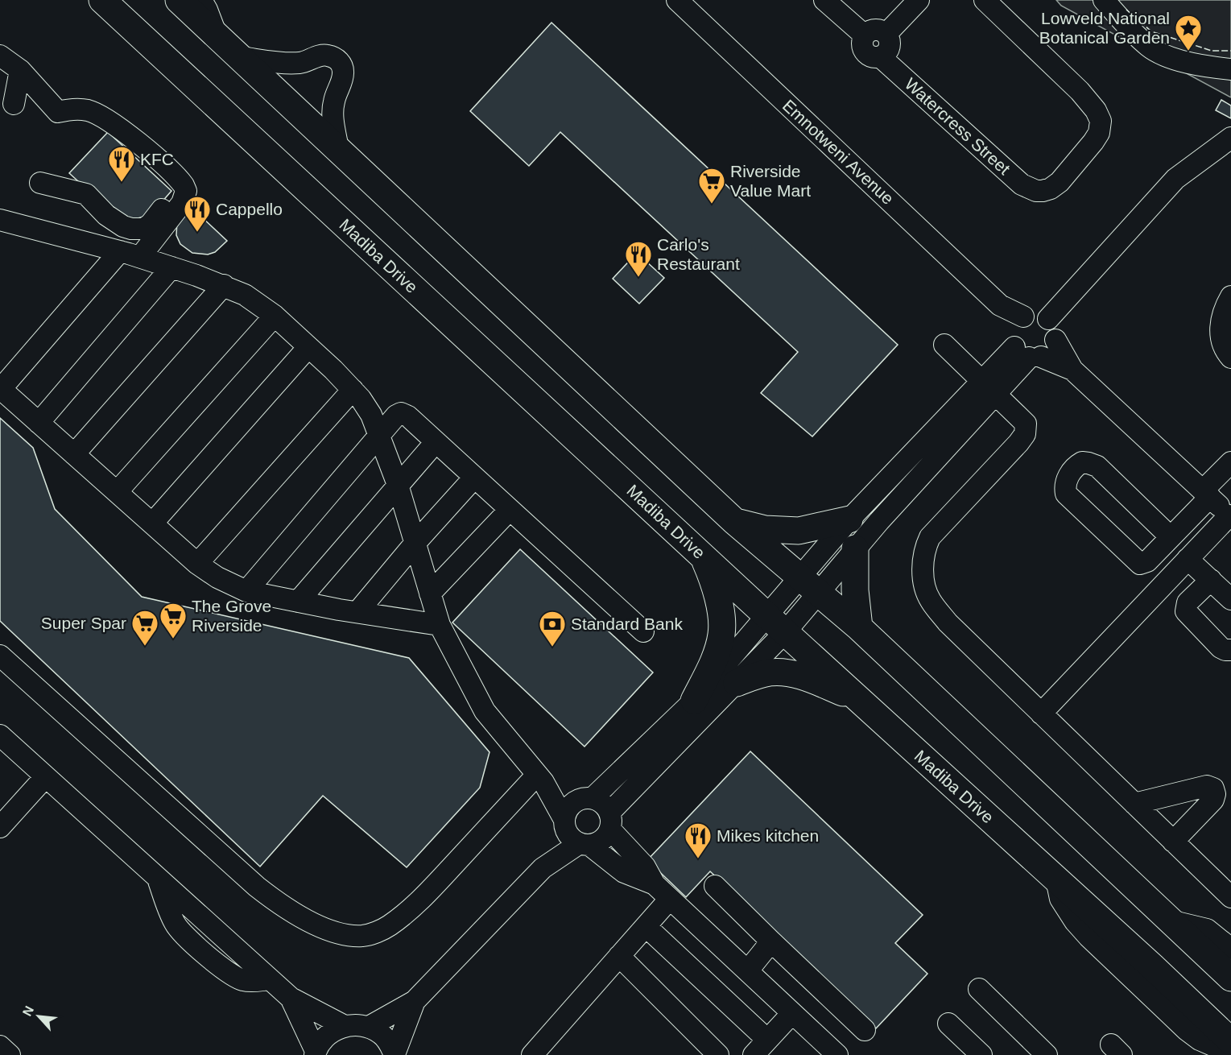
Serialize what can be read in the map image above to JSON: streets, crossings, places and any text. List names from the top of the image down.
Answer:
{
  "streets": {
    "main road": ["Madiba Drive"],
    "street": ["Watercress Street", "Emnotweni Avenue"]
  },
  "places": {
    "place": ["Lowveld National Botanical Garden"],
    "restaurant": [
      "KFC",
      "Cappello",
      "Carlo's Restaurant",
      "Mikes kitchen"
    ],
    "supermarket": ["Riverside Value Mart", "The Grove Riverside", "Super Spar"],
    "bank": ["Standard Bank"]
  },
  "north": "top left"
}
